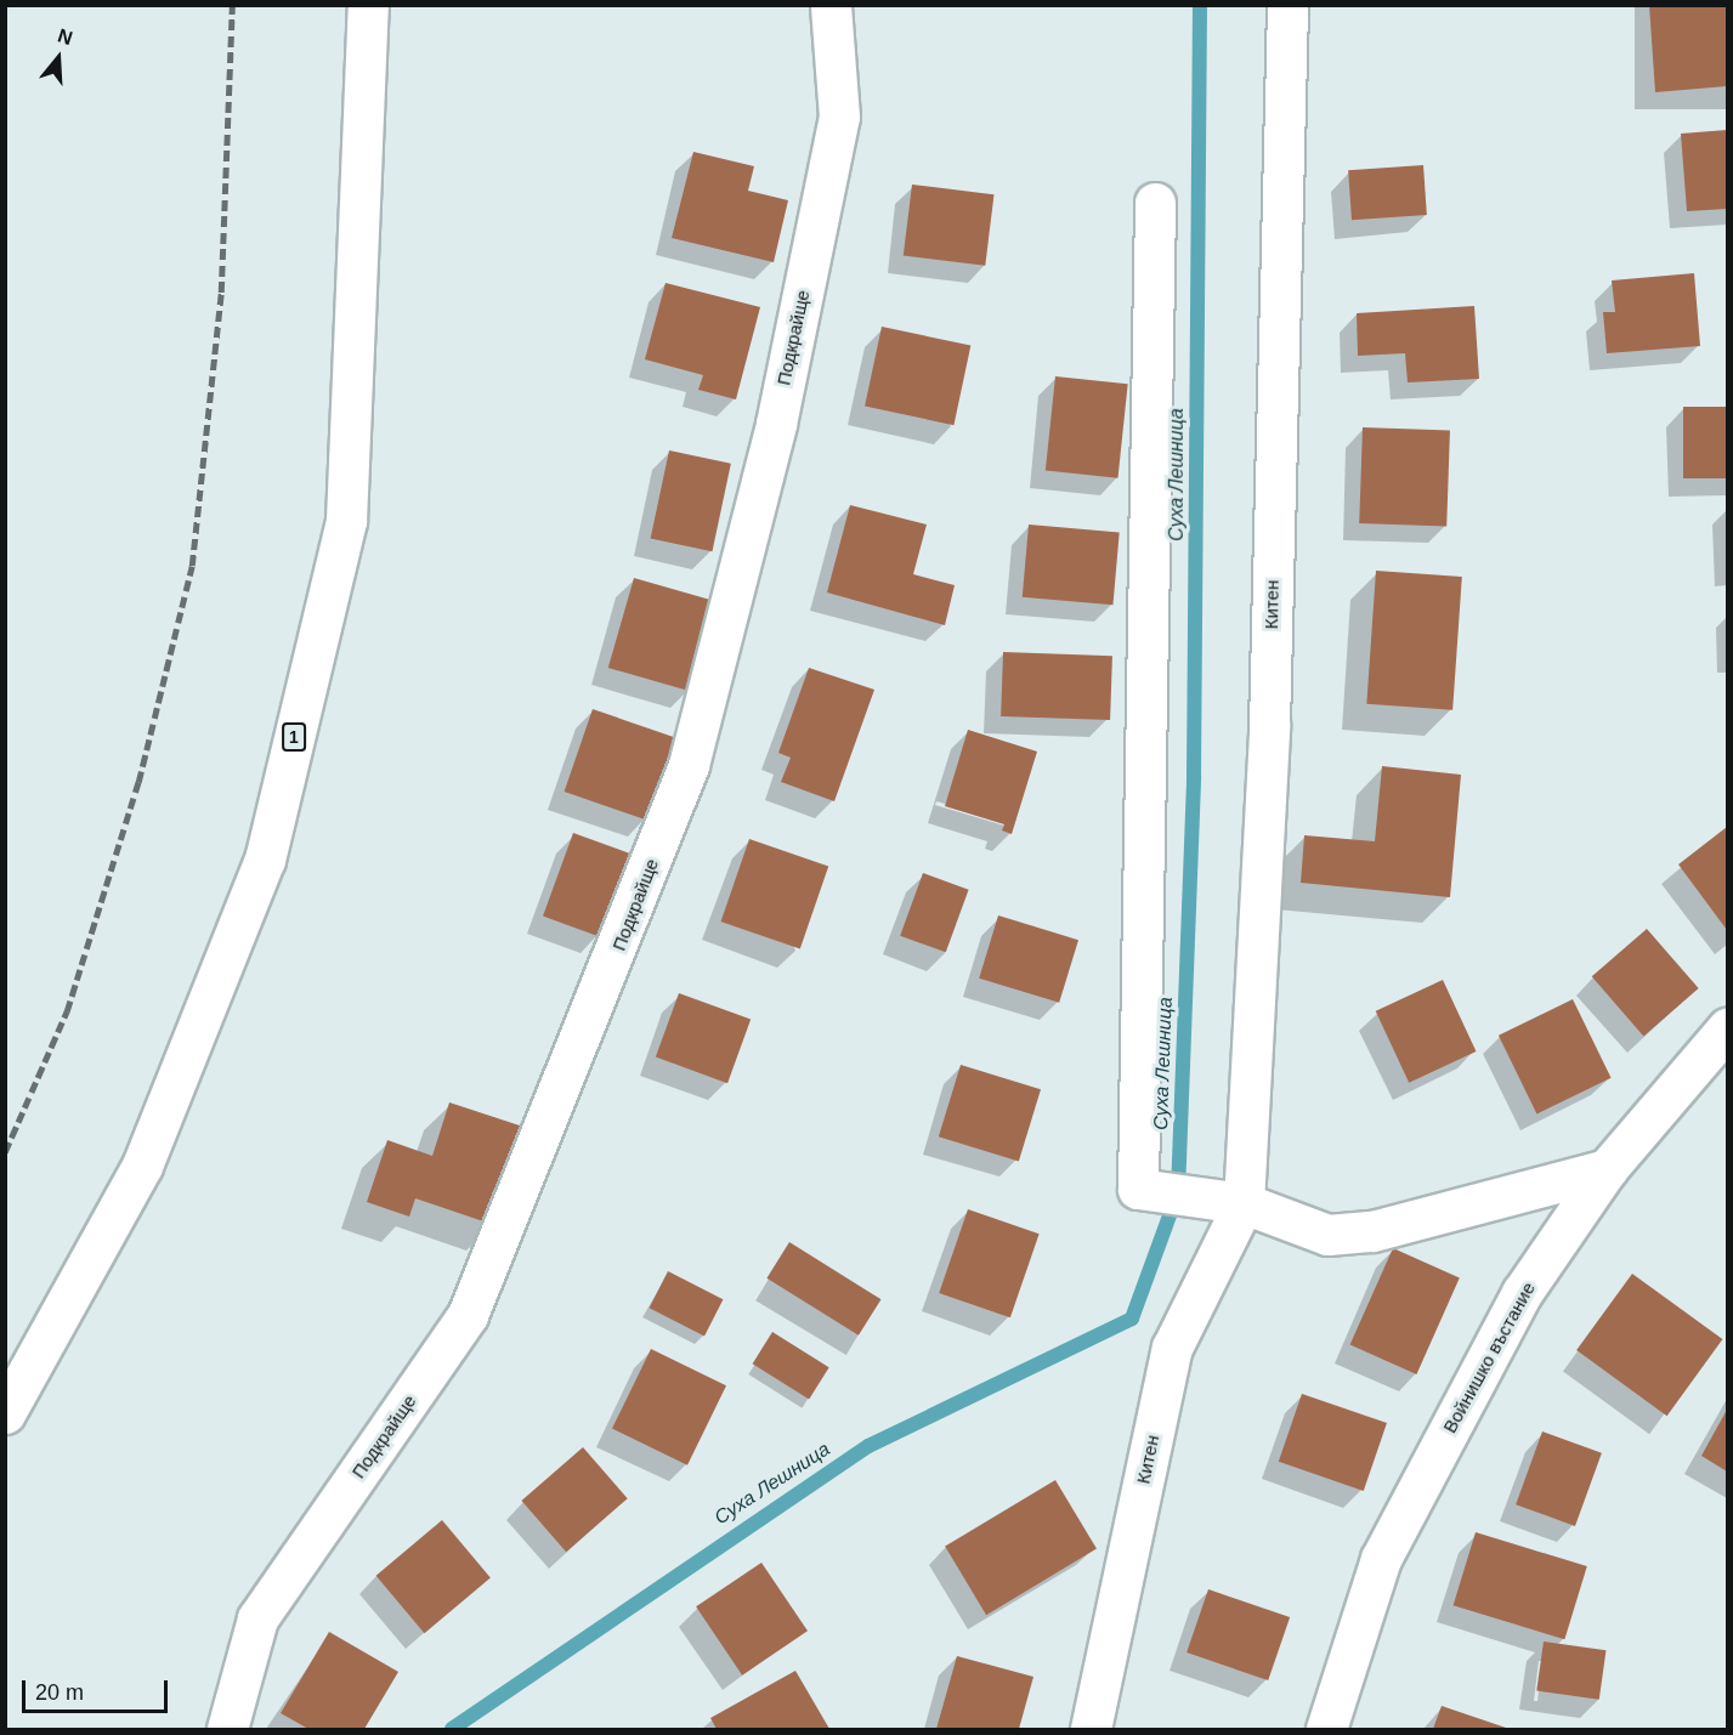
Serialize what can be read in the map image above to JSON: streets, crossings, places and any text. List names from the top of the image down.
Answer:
{
  "streets": {
    "main road": [
      "Подкрайще",
      "Китен",
      "1",
      "Войнишко въстание"
    ]
  },
  "water": ["Суха Лешница"],
  "scale_bar": "20 m",
  "north": "top"
}
